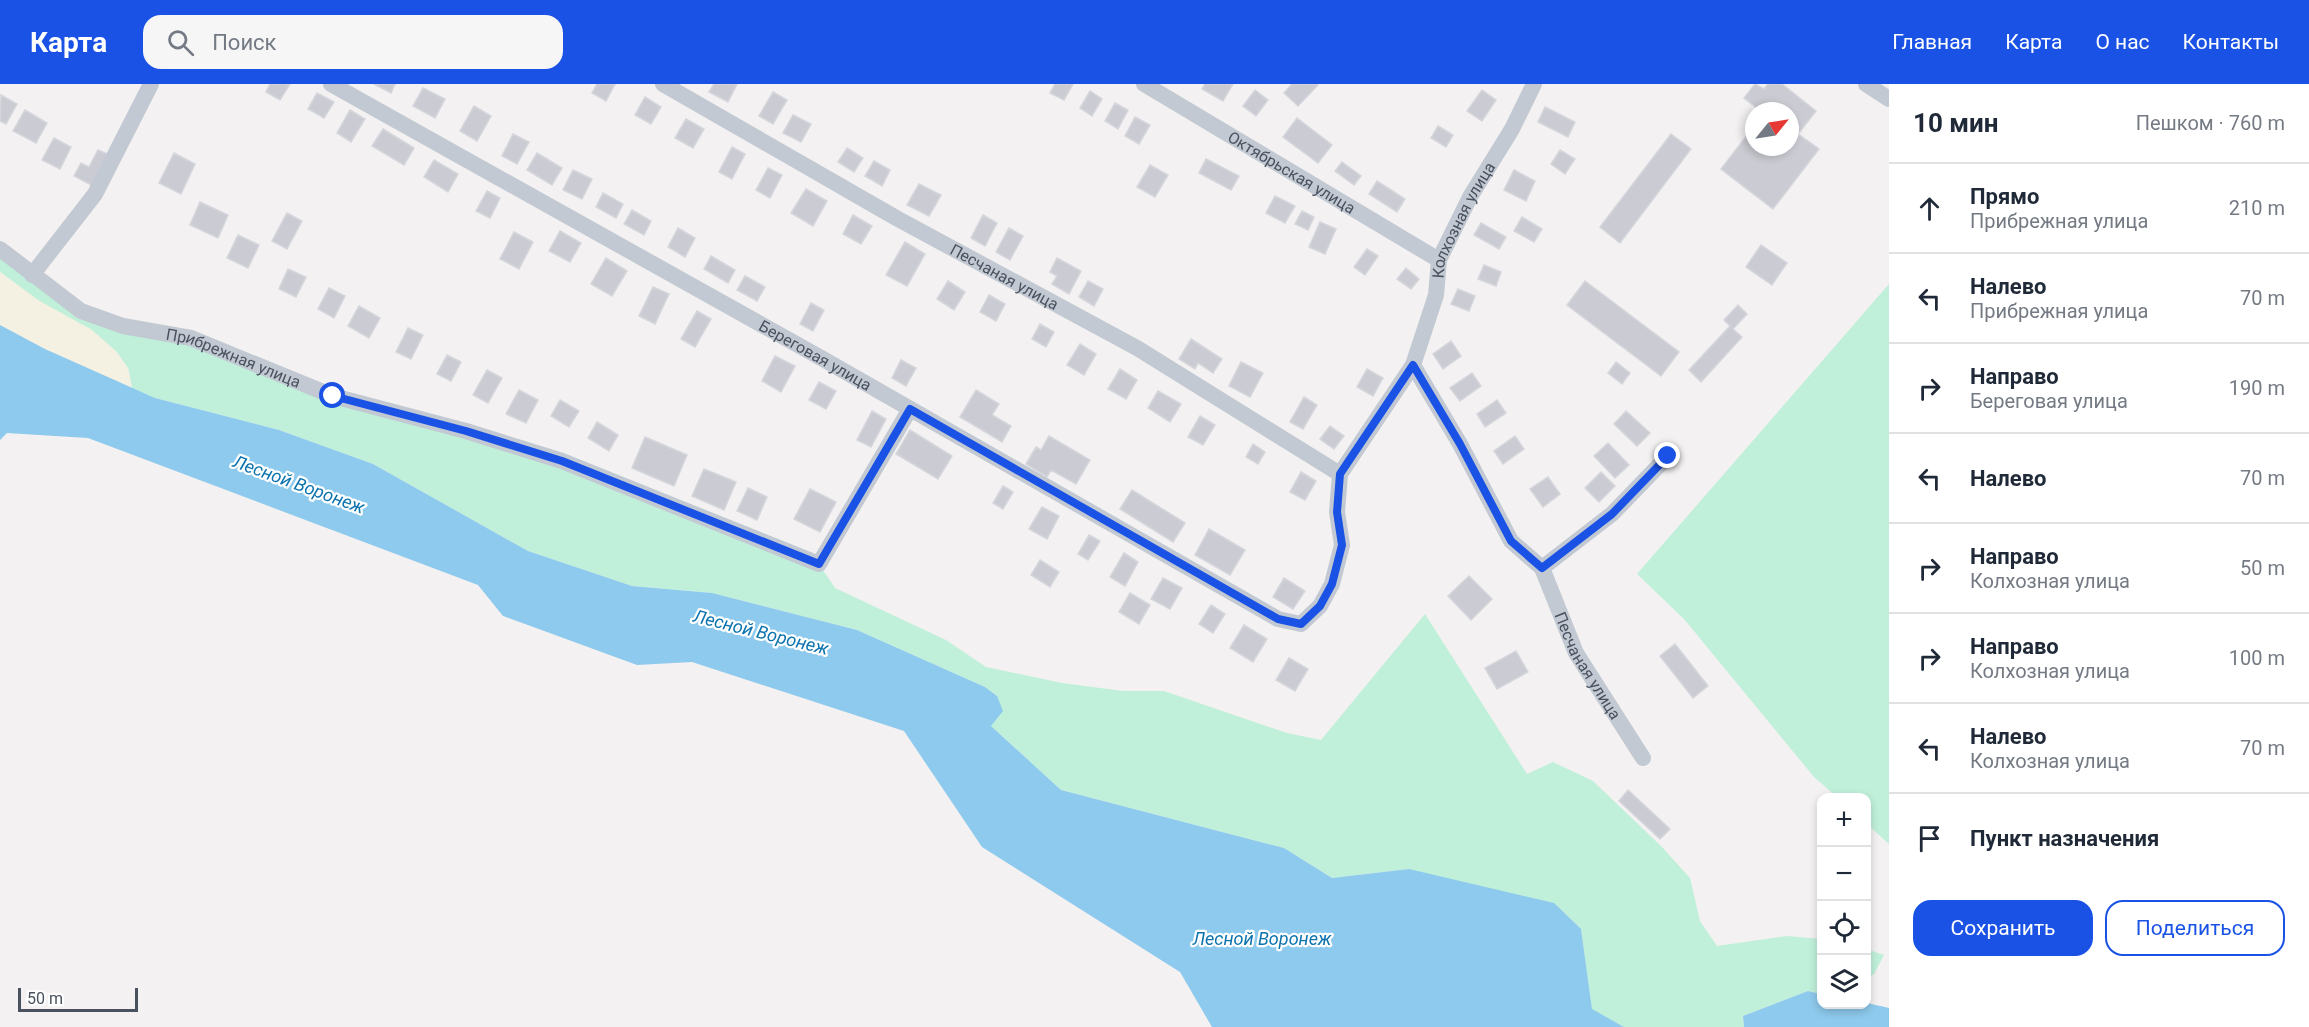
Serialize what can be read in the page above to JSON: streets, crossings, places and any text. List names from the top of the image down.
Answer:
{
  "streets": {
    "street": [
      "Октябрьская улица",
      "Колхозная улица",
      "Песчаная улица",
      "Береговая улица",
      "Прибрежная улица"
    ]
  },
  "crossings": [
    ["Октябрьская улица", "Колхозная улица"],
    ["Колхозная улица", "Песчаная улица"],
    ["Колхозная улица", "Береговая улица"],
    ["Песчаная улица", "Береговая улица"],
    ["Береговая улица", "Прибрежная улица"]
  ],
  "water": ["Лесной Воронеж"],
  "scale_bar": "50 m",
  "north": "top right",
  "page": {
    "header": "Карта",
    "search": "Поиск",
    "nav": [
      "Главная",
      "Карта",
      "О нас",
      "Контакты"
    ],
    "heading": ["10 мин", "Пешком · 760 m"],
    "list": [
      ["Прямо", "Прибрежная улица", "210 m"],
      ["Налево", "Прибрежная улица", "70 m"],
      ["Направо", "Береговая улица", "190 m"],
      ["Налево", "70 m"],
      ["Направо", "Колхозная улица", "50 m"],
      ["Направо", "Колхозная улица", "100 m"],
      ["Налево", "Колхозная улица", "70 m"],
      "Пункт назначения"
    ],
    "map_buttons": ["+", "−"],
    "buttons": ["Сохранить", "Поделиться"],
    "scale": "50 m"
  }
}
